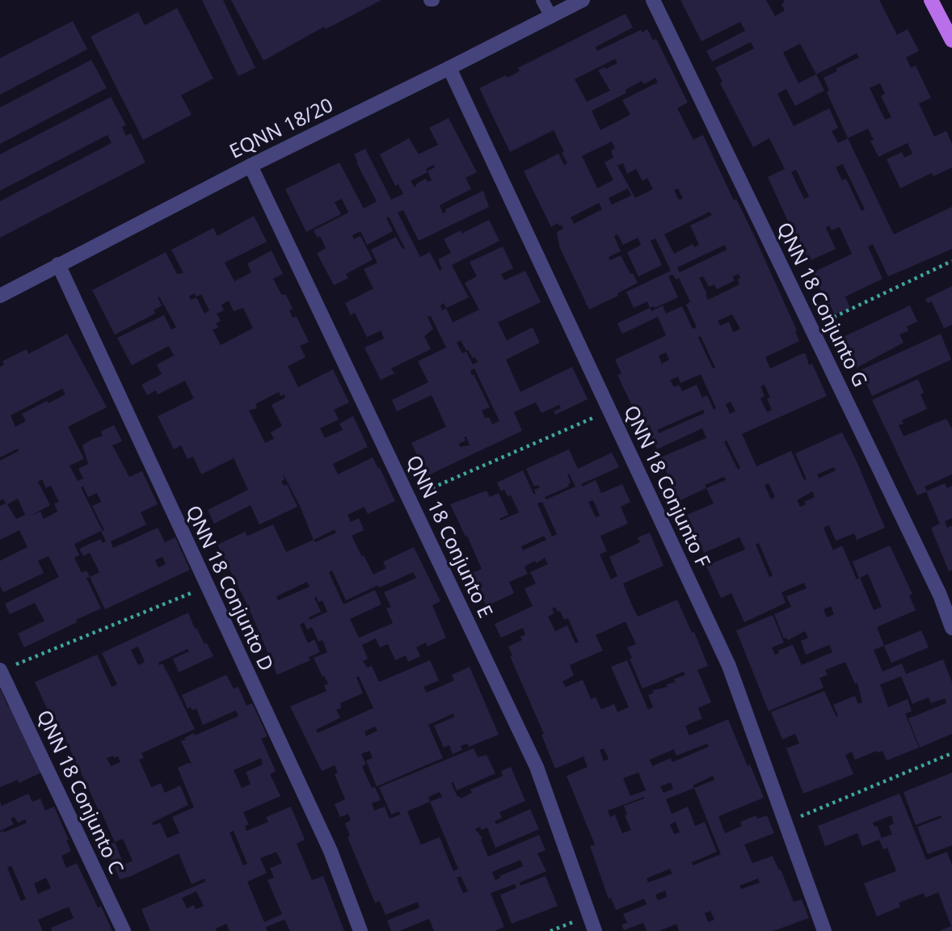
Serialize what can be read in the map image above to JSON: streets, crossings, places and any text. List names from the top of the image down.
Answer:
{
  "streets": {
    "street": [
      "EQNN 18/20",
      "QNN 18 Conjunto G",
      "QNN 18 Conjunto F",
      "QNN 18 Conjunto E",
      "QNN 18 Conjunto D",
      "QNN 18 Conjunto C"
    ]
  },
  "crossings": [
    ["EQNN 18/20", "QNN 18 Conjunto F"],
    ["EQNN 18/20", "QNN 18 Conjunto E"],
    ["EQNN 18/20", "QNN 18 Conjunto D"]
  ]
}
